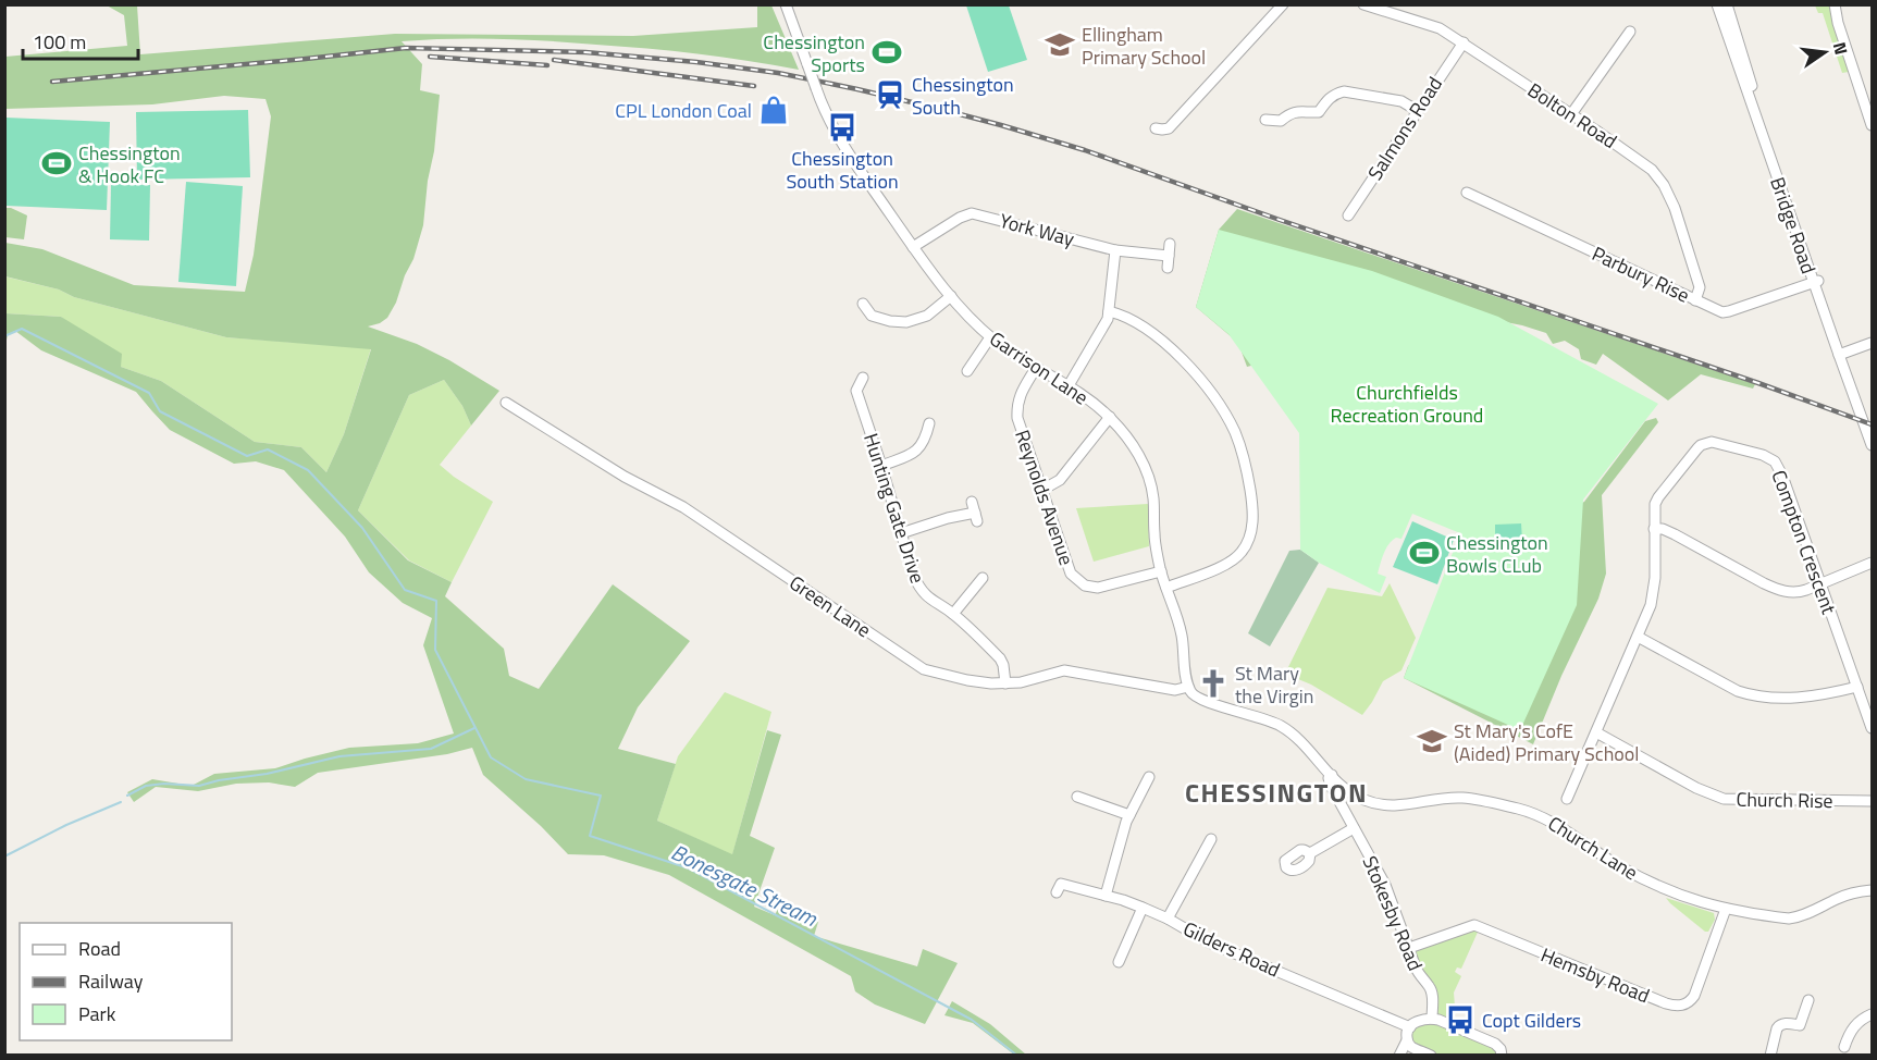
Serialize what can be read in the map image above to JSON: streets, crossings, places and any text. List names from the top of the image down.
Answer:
{
  "streets": {
    "street": [
      "Bolton Road",
      "Salmons Road",
      "Bridge Road",
      "York Way",
      "Parbury Rise",
      "Garrison Lane",
      "Reynolds Avenue",
      "Hunting Gate Drive",
      "Compton Crescent",
      "Green Lane",
      "Church Rise",
      "Church Lane",
      "Stokesby Road",
      "Gilders Road",
      "Hemsby Road"
    ]
  },
  "crossings": [
    ["Bolton Road", "Salmons Road"],
    ["Bolton Road", "Parbury Rise"],
    ["Bridge Road", "Parbury Rise"],
    ["York Way", "Garrison Lane"],
    ["Garrison Lane", "Reynolds Avenue"],
    ["Garrison Lane", "Green Lane"],
    ["Hunting Gate Drive", "Green Lane"],
    ["Compton Crescent", "Church Rise"],
    ["Church Lane", "Hemsby Road"],
    ["Stokesby Road", "Hemsby Road"]
  ],
  "districts": ["CHESSINGTON"],
  "water": ["Bonesgate Stream"],
  "parks": ["Churchfields Recreation Ground"],
  "places": {
    "school or university": ["Ellingham Primary School", "St Mary's CofE (Aided) Primary School"],
    "sports": ["Chessington Sports", "Chessington & Hook FC", "Chessington Bowls CLub"],
    "station": ["Chessington South"],
    "shop": ["CPL London Coal"],
    "bus stop": ["Chessington South Station", "Copt Gilders"],
    "church": ["St Mary the Virgin"]
  },
  "legend": ["Road", "Railway", "Park"],
  "scale_bar": "100 m",
  "north": "right"
}
